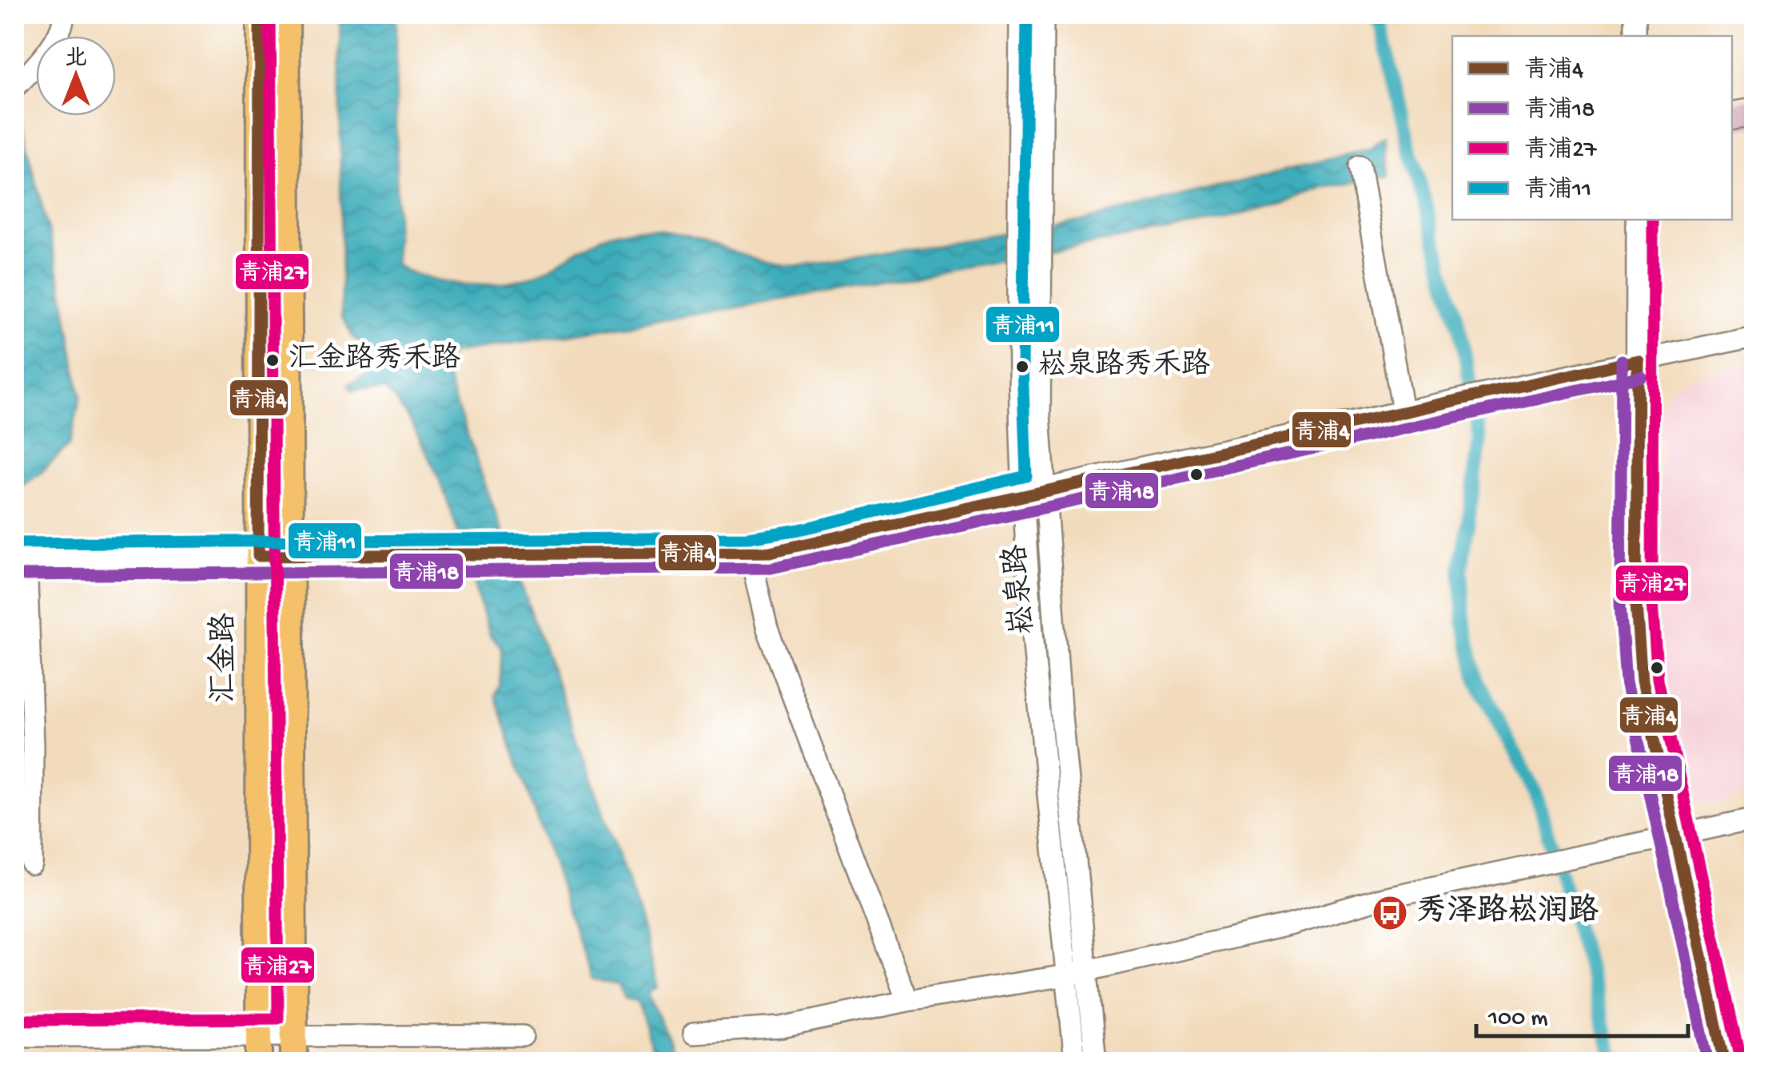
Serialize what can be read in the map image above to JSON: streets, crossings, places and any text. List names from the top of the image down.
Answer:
{
  "streets": {
    "main road": ["汇金路"],
    "street": ["崧泉路"]
  },
  "places": {
    "other": ["汇金路秀禾路", "崧泉路秀禾路"],
    "bus stop": ["秀泽路崧润路"]
  },
  "lines": [
    "transit line 青浦4",
    "transit line 青浦27",
    "transit line 青浦11",
    "transit line 青浦18"
  ],
  "legend": [
    "青浦4",
    "青浦18",
    "青浦27",
    "青浦11"
  ],
  "scale_bar": "100 m",
  "north": "top"
}
